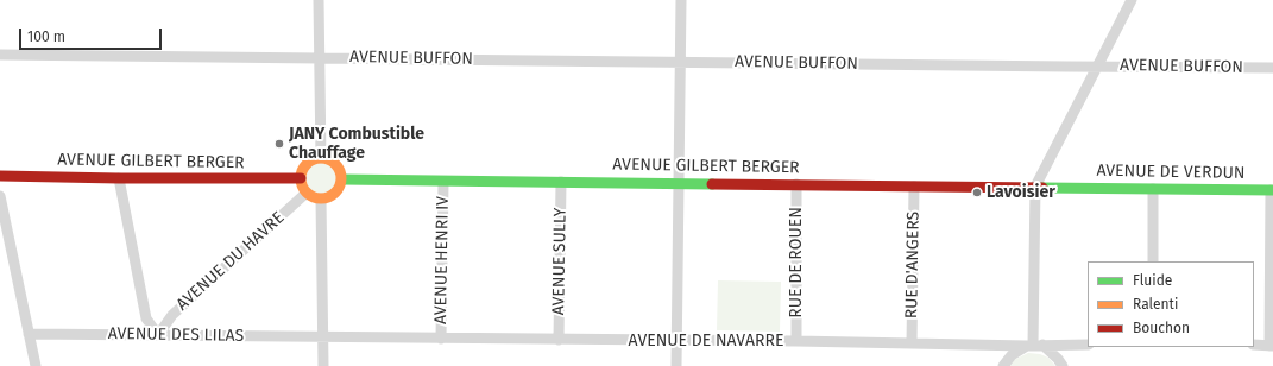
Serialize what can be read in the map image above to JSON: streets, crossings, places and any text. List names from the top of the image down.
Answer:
{
  "streets": {
    "street": [
      "AVENUE BUFFON",
      "AVENUE GILBERT BERGER",
      "AVENUE DE VERDUN",
      "AVENUE HENRI IV",
      "AVENUE DU HAVRE",
      "AVENUE SULLY",
      "RUE DE ROUEN",
      "RUE D'ANGERS",
      "AVENUE DES LILAS",
      "AVENUE DE NAVARRE"
    ]
  },
  "crossings": [
    ["AVENUE GILBERT BERGER", "AVENUE DE VERDUN"],
    ["AVENUE GILBERT BERGER", "AVENUE HENRI IV"],
    ["AVENUE GILBERT BERGER", "AVENUE DU HAVRE"],
    ["AVENUE GILBERT BERGER", "AVENUE SULLY"],
    ["AVENUE GILBERT BERGER", "RUE DE ROUEN"],
    ["AVENUE GILBERT BERGER", "RUE D'ANGERS"],
    ["AVENUE HENRI IV", "AVENUE DE NAVARRE"],
    ["AVENUE DU HAVRE", "AVENUE DES LILAS"],
    ["AVENUE SULLY", "AVENUE DE NAVARRE"],
    ["RUE DE ROUEN", "AVENUE DE NAVARRE"],
    ["RUE D'ANGERS", "AVENUE DE NAVARRE"],
    ["AVENUE DES LILAS", "AVENUE DE NAVARRE"]
  ],
  "places": ["JANY Combustible Chauffage", "Lavoisier"],
  "legend": ["Fluide", "Ralenti", "Bouchon"],
  "scale_bar": "100 m"
}
